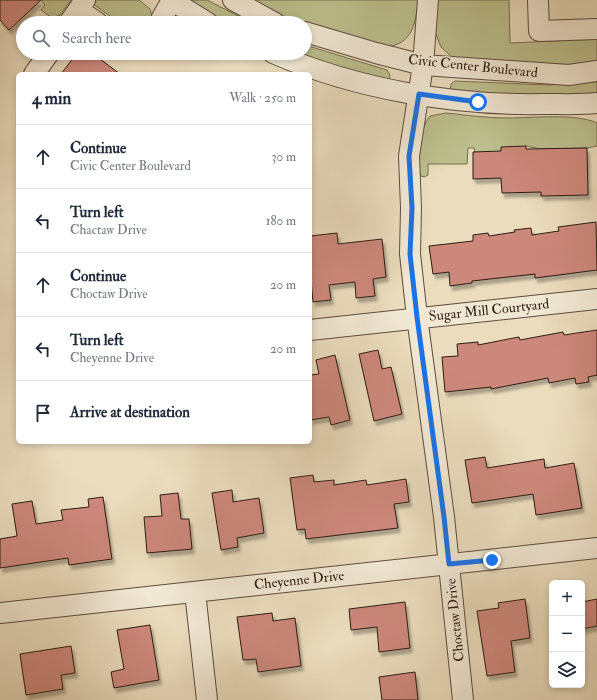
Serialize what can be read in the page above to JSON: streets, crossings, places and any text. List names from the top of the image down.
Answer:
{
  "streets": {
    "street": [
      "Civic Center Boulevard",
      "Sugar Mill Courtyard",
      "Cheyenne Drive",
      "Choctaw Drive"
    ]
  },
  "crossings": [
    ["Civic Center Boulevard", "Choctaw Drive"],
    ["Sugar Mill Courtyard", "Choctaw Drive"],
    ["Cheyenne Drive", "Choctaw Drive"]
  ],
  "page": {
    "search": "Search here",
    "heading": ["4 min", "Walk · 250 m"],
    "list": [
      ["Continue", "Civic Center Boulevard", "30 m"],
      ["Turn left", "Chactaw Drive", "180 m"],
      ["Continue", "Choctaw Drive", "20 m"],
      ["Turn left", "Cheyenne Drive", "20 m"],
      "Arrive at destination"
    ],
    "map_buttons": ["+", "−"]
  }
}
